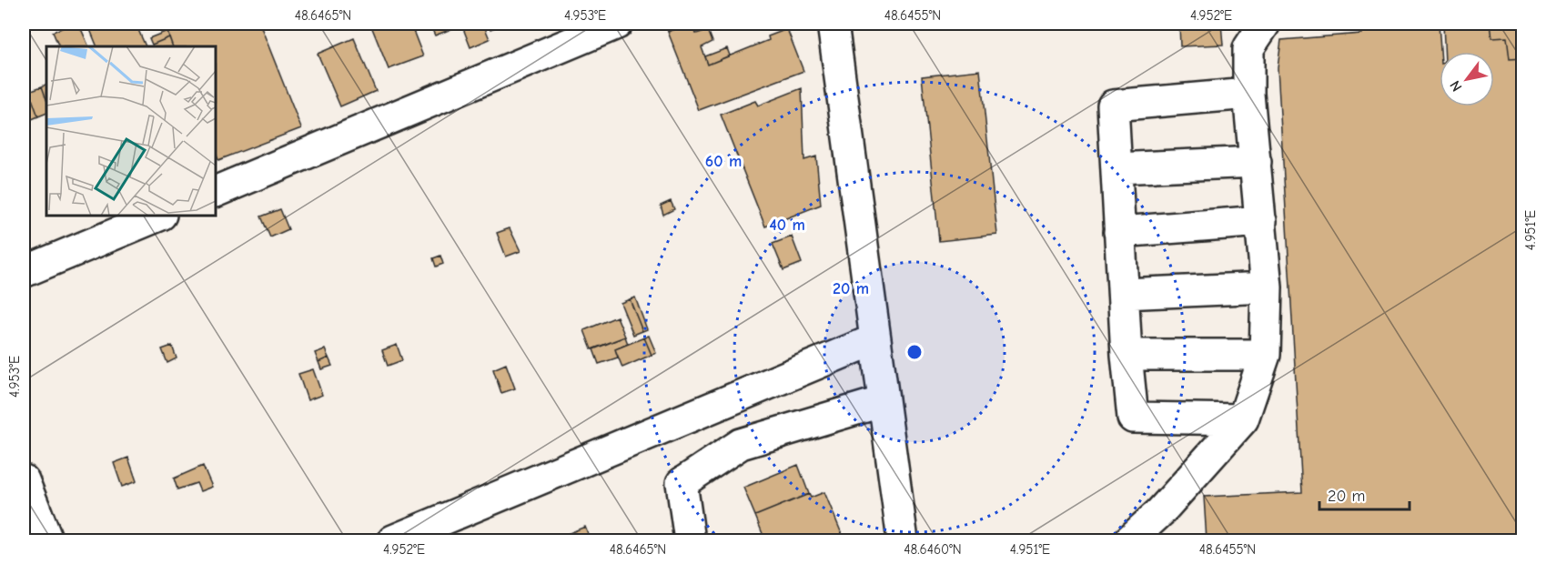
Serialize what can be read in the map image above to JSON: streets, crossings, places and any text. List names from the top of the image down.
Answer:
{
  "scale_bar": "20 m",
  "north": "bottom left",
  "coordinates": [
    "48.6465°N",
    "4.953°E",
    "48.6455°N",
    "4.952°E",
    "4.951°E",
    "48.6460°N"
  ],
  "rings": ["60 m", "40 m", "20 m"]
}
